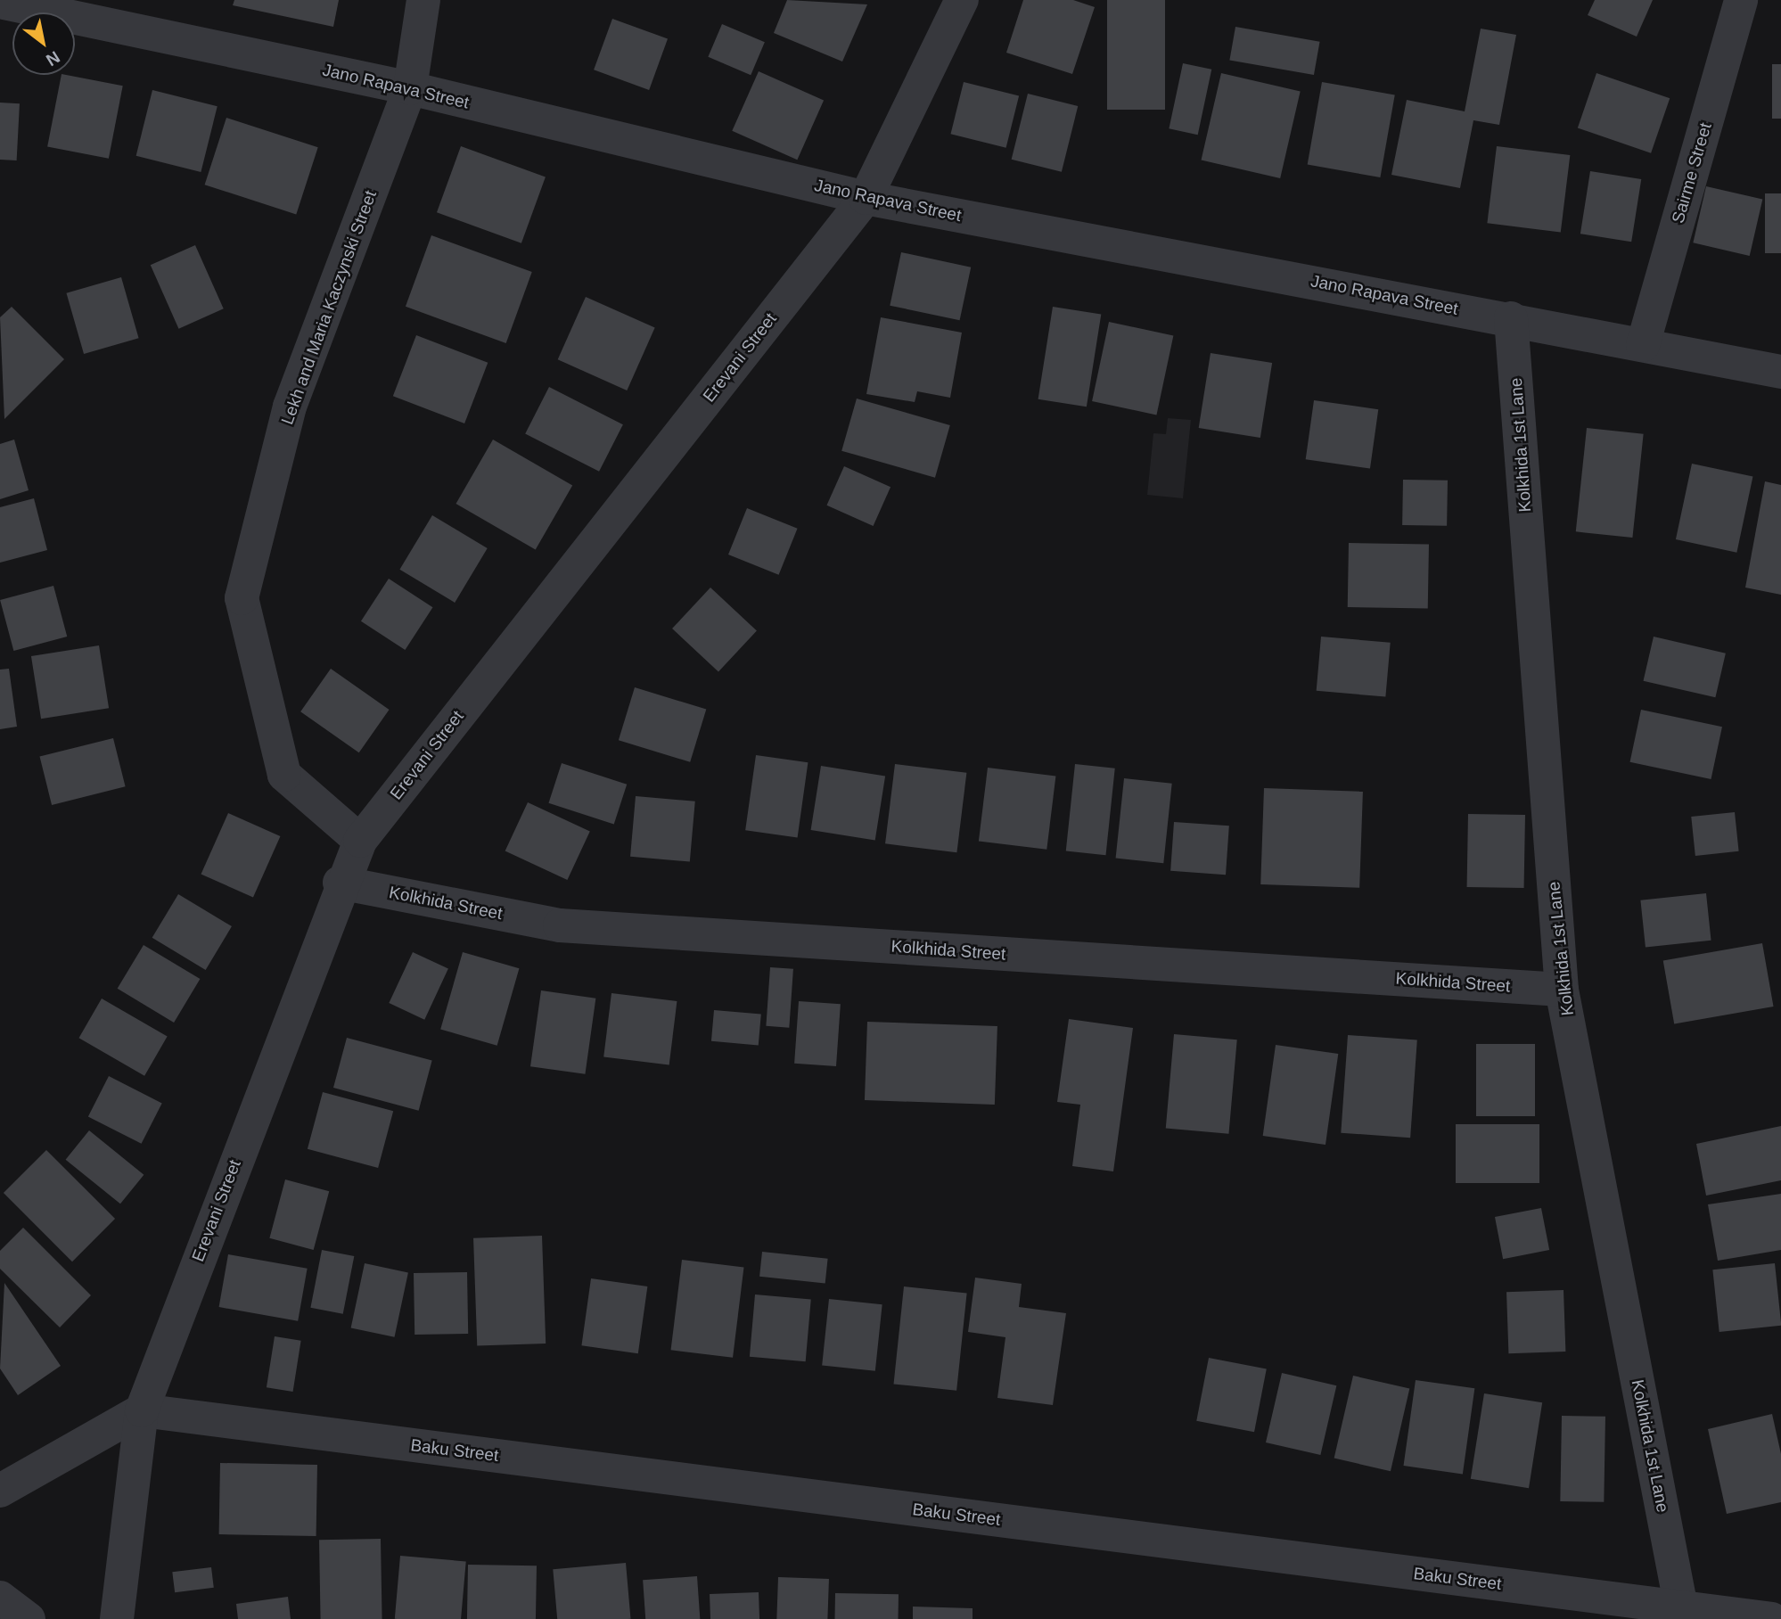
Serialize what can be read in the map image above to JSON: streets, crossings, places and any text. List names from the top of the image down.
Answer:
{
  "streets": {
    "street": [
      "Jano Rapava Street",
      "Sairme Street",
      "Lekh and Maria Kaczynski Street",
      "Erevani Street",
      "Kolkhida 1st Lane",
      "Kolkhida Street",
      "Baku Street"
    ]
  },
  "crossings": [
    ["Jano Rapava Street", "Sairme Street"],
    ["Jano Rapava Street", "Lekh and Maria Kaczynski Street"],
    ["Jano Rapava Street", "Erevani Street"],
    ["Jano Rapava Street", "Kolkhida 1st Lane"],
    ["Lekh and Maria Kaczynski Street", "Erevani Street"],
    ["Erevani Street", "Kolkhida Street"],
    ["Erevani Street", "Baku Street"],
    ["Kolkhida 1st Lane", "Kolkhida Street"],
    ["Kolkhida 1st Lane", "Baku Street"]
  ],
  "north": "bottom right"
}
